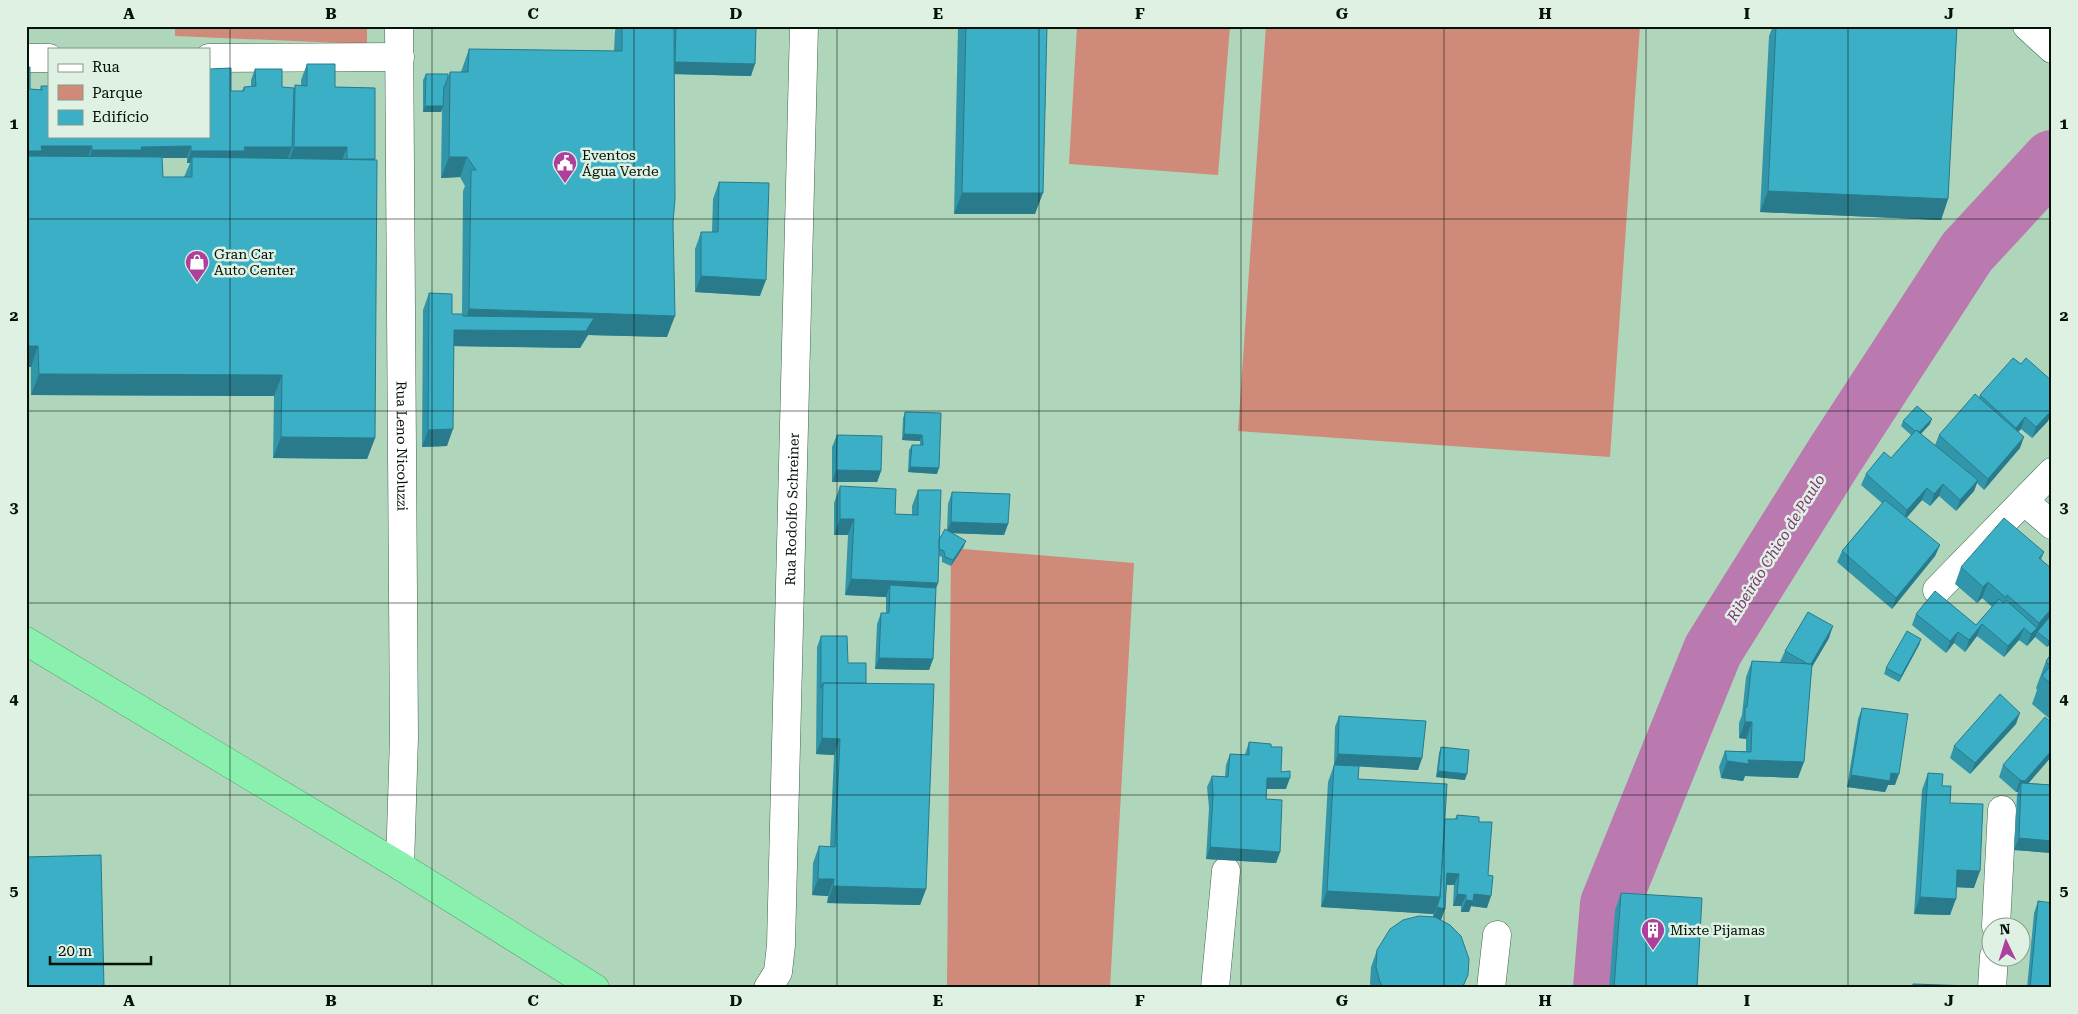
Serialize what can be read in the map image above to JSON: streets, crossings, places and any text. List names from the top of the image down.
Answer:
{
  "streets": {
    "street": ["Rua Leno Nicoluzzi", "Rua Rodolfo Schreiner"]
  },
  "water": ["Ribeirão Chico de Paulo"],
  "places": {
    "public building": ["Eventos Água Verde"],
    "shop": ["Gran Car Auto Center"],
    "building": ["Mixte Pijamas"]
  },
  "legend": ["Rua", "Parque", "Edifício"],
  "scale_bar": "20 m",
  "north": "top",
  "grid": {
    "columns": [
      "A",
      "B",
      "C",
      "D",
      "E",
      "F",
      "G",
      "H",
      "I",
      "J"
    ],
    "rows": [
      "1",
      "2",
      "3",
      "4",
      "5"
    ]
  }
}
